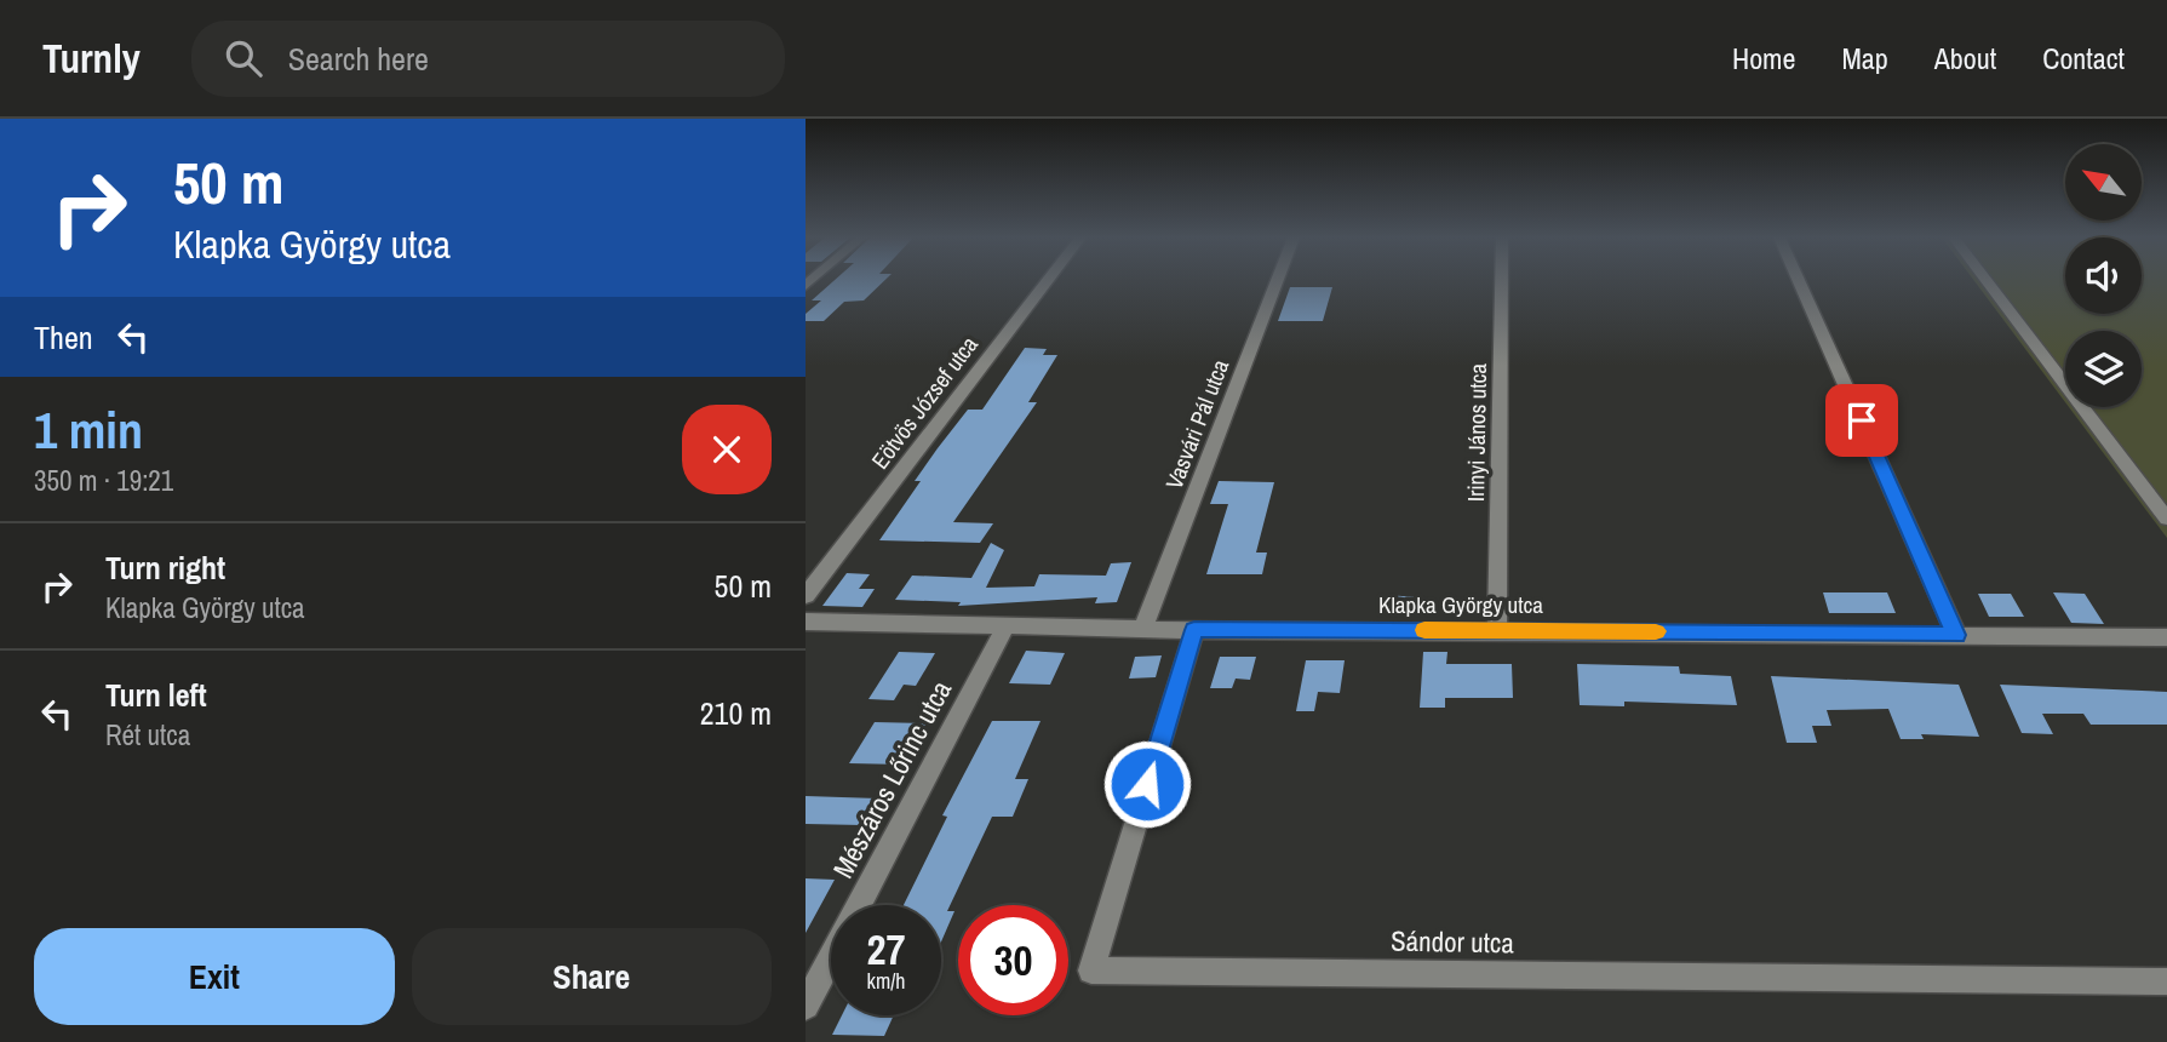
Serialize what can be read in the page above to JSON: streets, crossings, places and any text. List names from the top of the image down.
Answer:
{
  "streets": {
    "street": [
      "Eötvös József utca",
      "Vasvári Pál utca",
      "Irinyi János utca",
      "Klapka György utca",
      "Mészáros Lőrinc utca",
      "Sándor utca"
    ]
  },
  "crossings": [
    ["Vasvári Pál utca", "Klapka György utca"],
    ["Irinyi János utca", "Klapka György utca"],
    ["Klapka György utca", "Mészáros Lőrinc utca"],
    ["Klapka György utca", "Sándor utca"]
  ],
  "north": "top left",
  "page": {
    "header": "Turnly",
    "search": "Search here",
    "nav": [
      "Home",
      "Map",
      "About",
      "Contact"
    ],
    "turn": ["50 m", "Klapka György utca"],
    "then": "Then",
    "heading": ["1 min", "350 m · 19:21"],
    "list": [
      {
        "name": "Turn right",
        "note": "Klapka György utca",
        "value": "50 m"
      },
      {
        "name": "Turn left",
        "note": "Rét utca",
        "value": "210 m"
      }
    ],
    "speed": "27 km/h",
    "limit": "30",
    "buttons": ["Exit", "Share"]
  }
}
